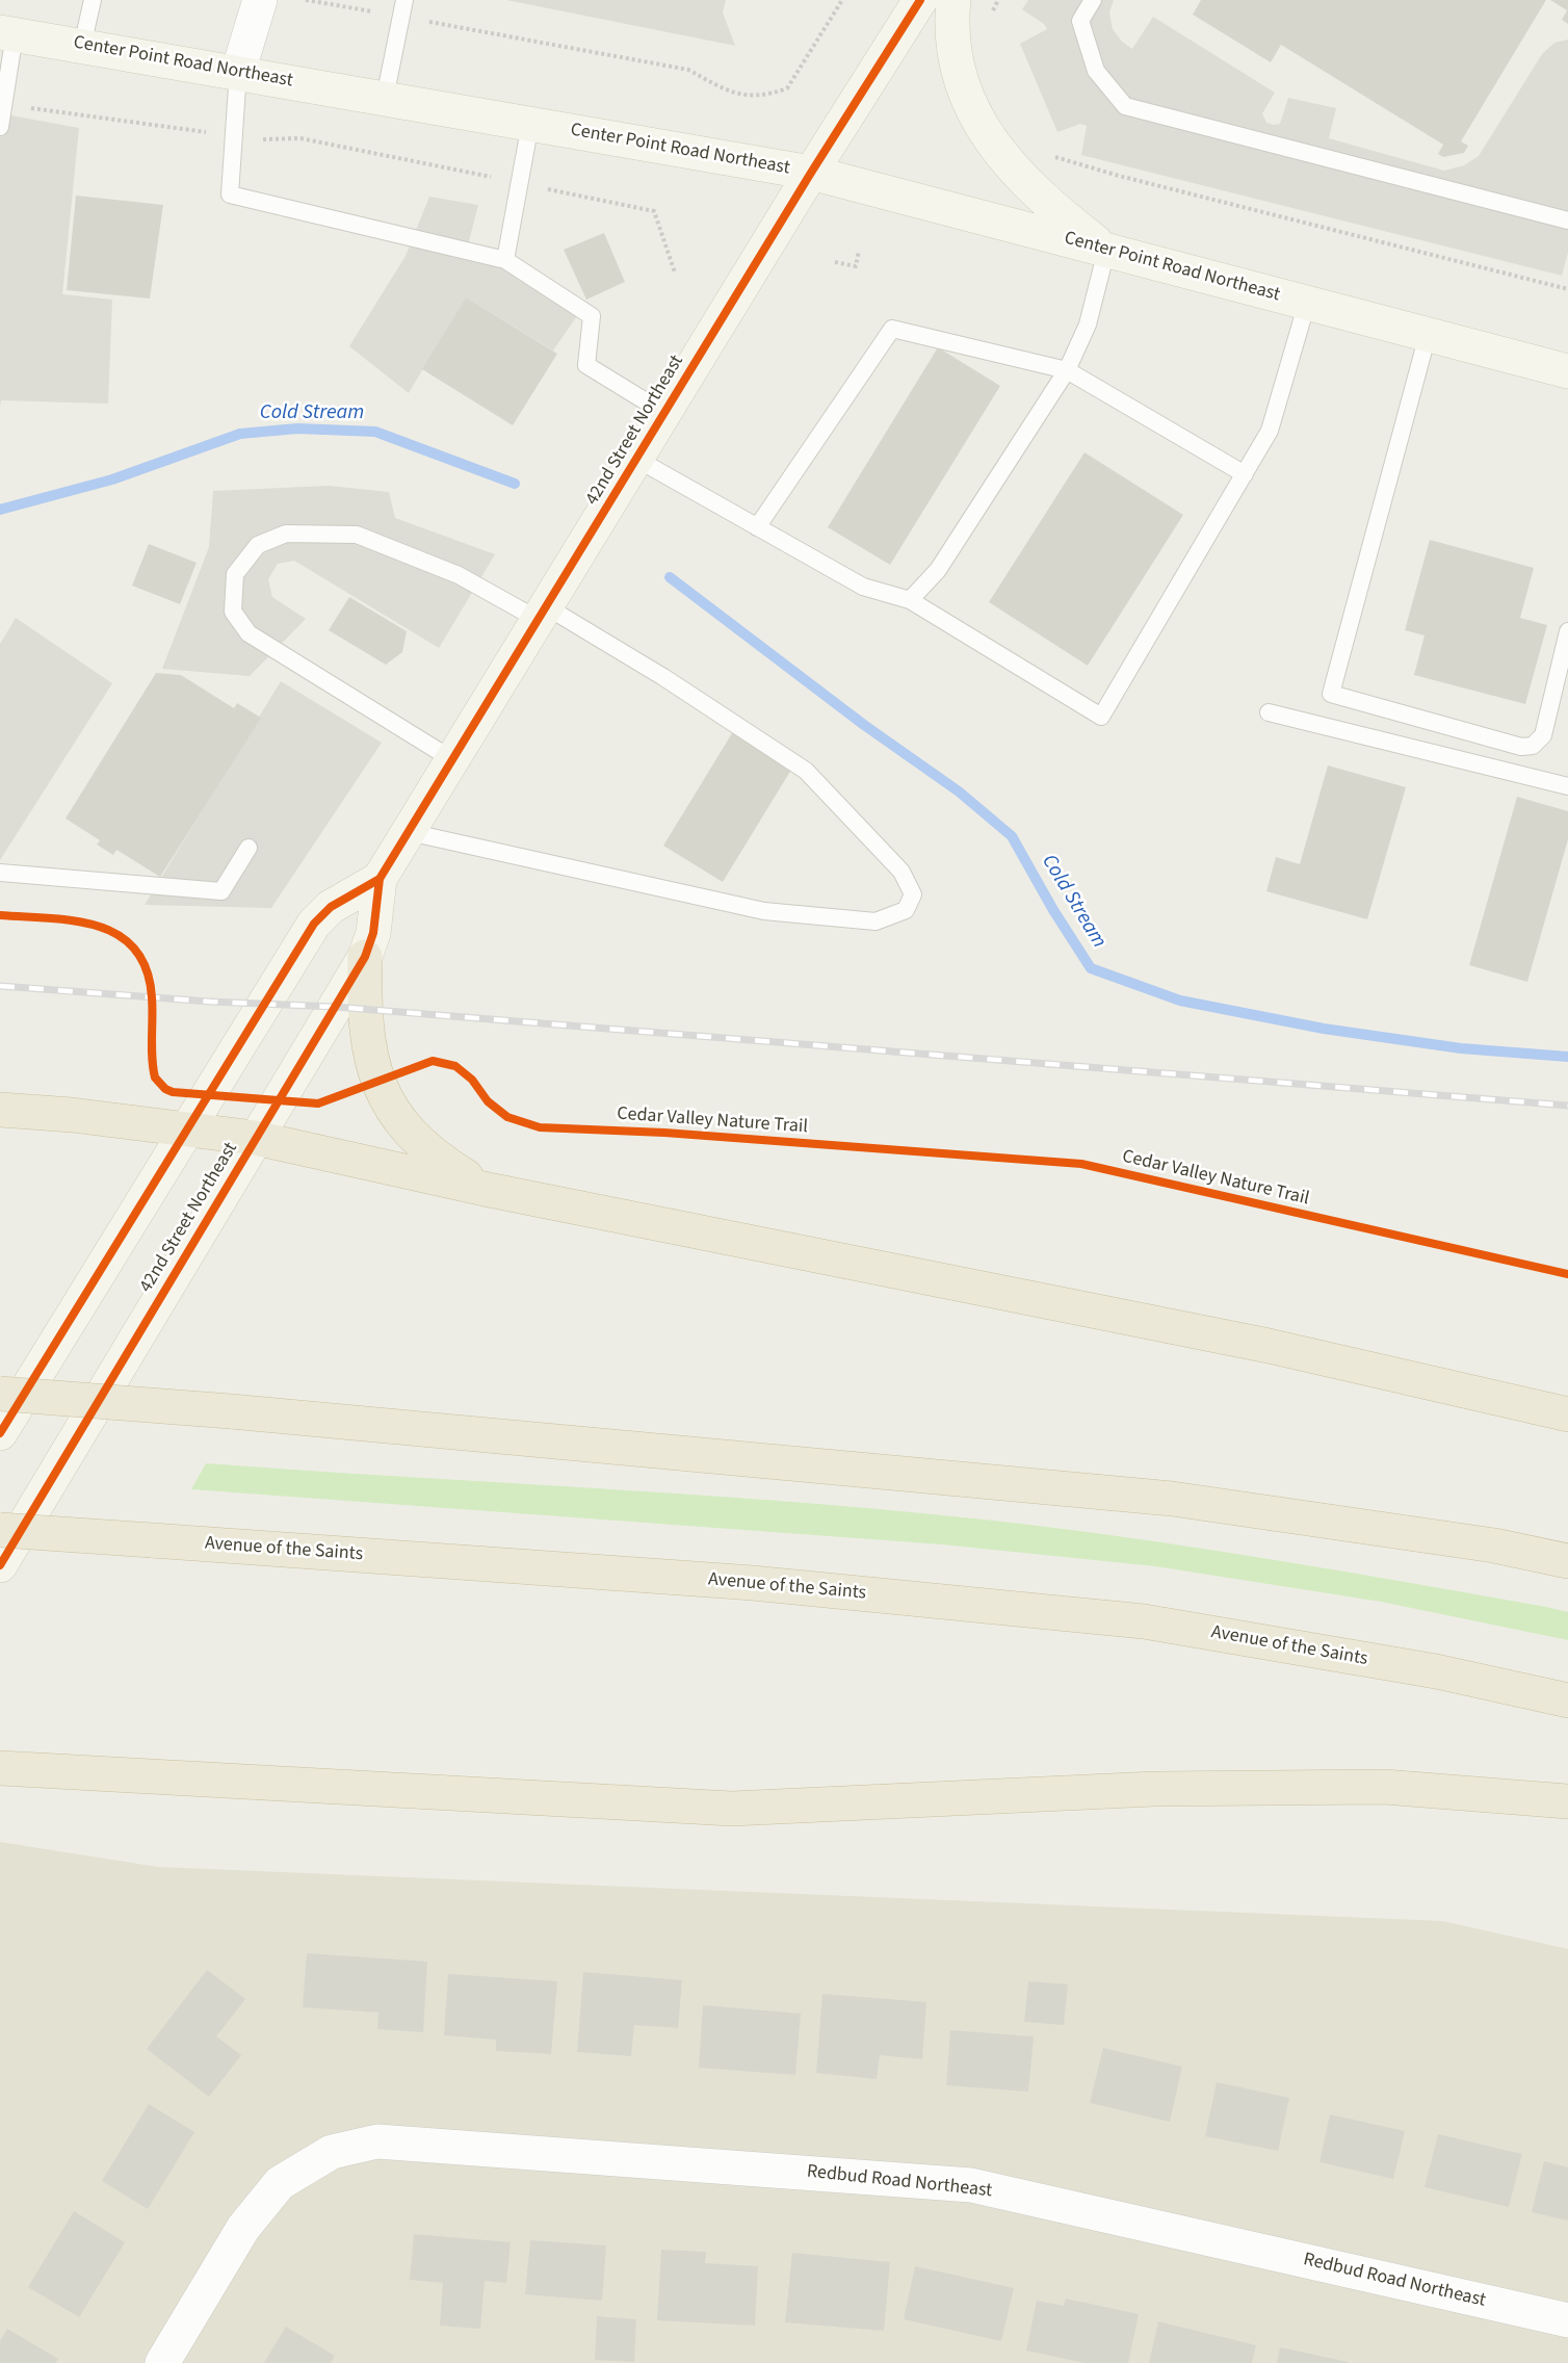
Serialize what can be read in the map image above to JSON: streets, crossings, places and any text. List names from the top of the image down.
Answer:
{
  "streets": {
    "highway": ["Avenue of the Saints"],
    "main road": ["Center Point Road Northeast", "42nd Street Northeast"],
    "street": ["Redbud Road Northeast"],
    "cycle path": ["Cedar Valley Nature Trail"]
  },
  "crossings": [
    ["Center Point Road Northeast", "42nd Street Northeast"]
  ],
  "water": ["Cold Stream"]
}
